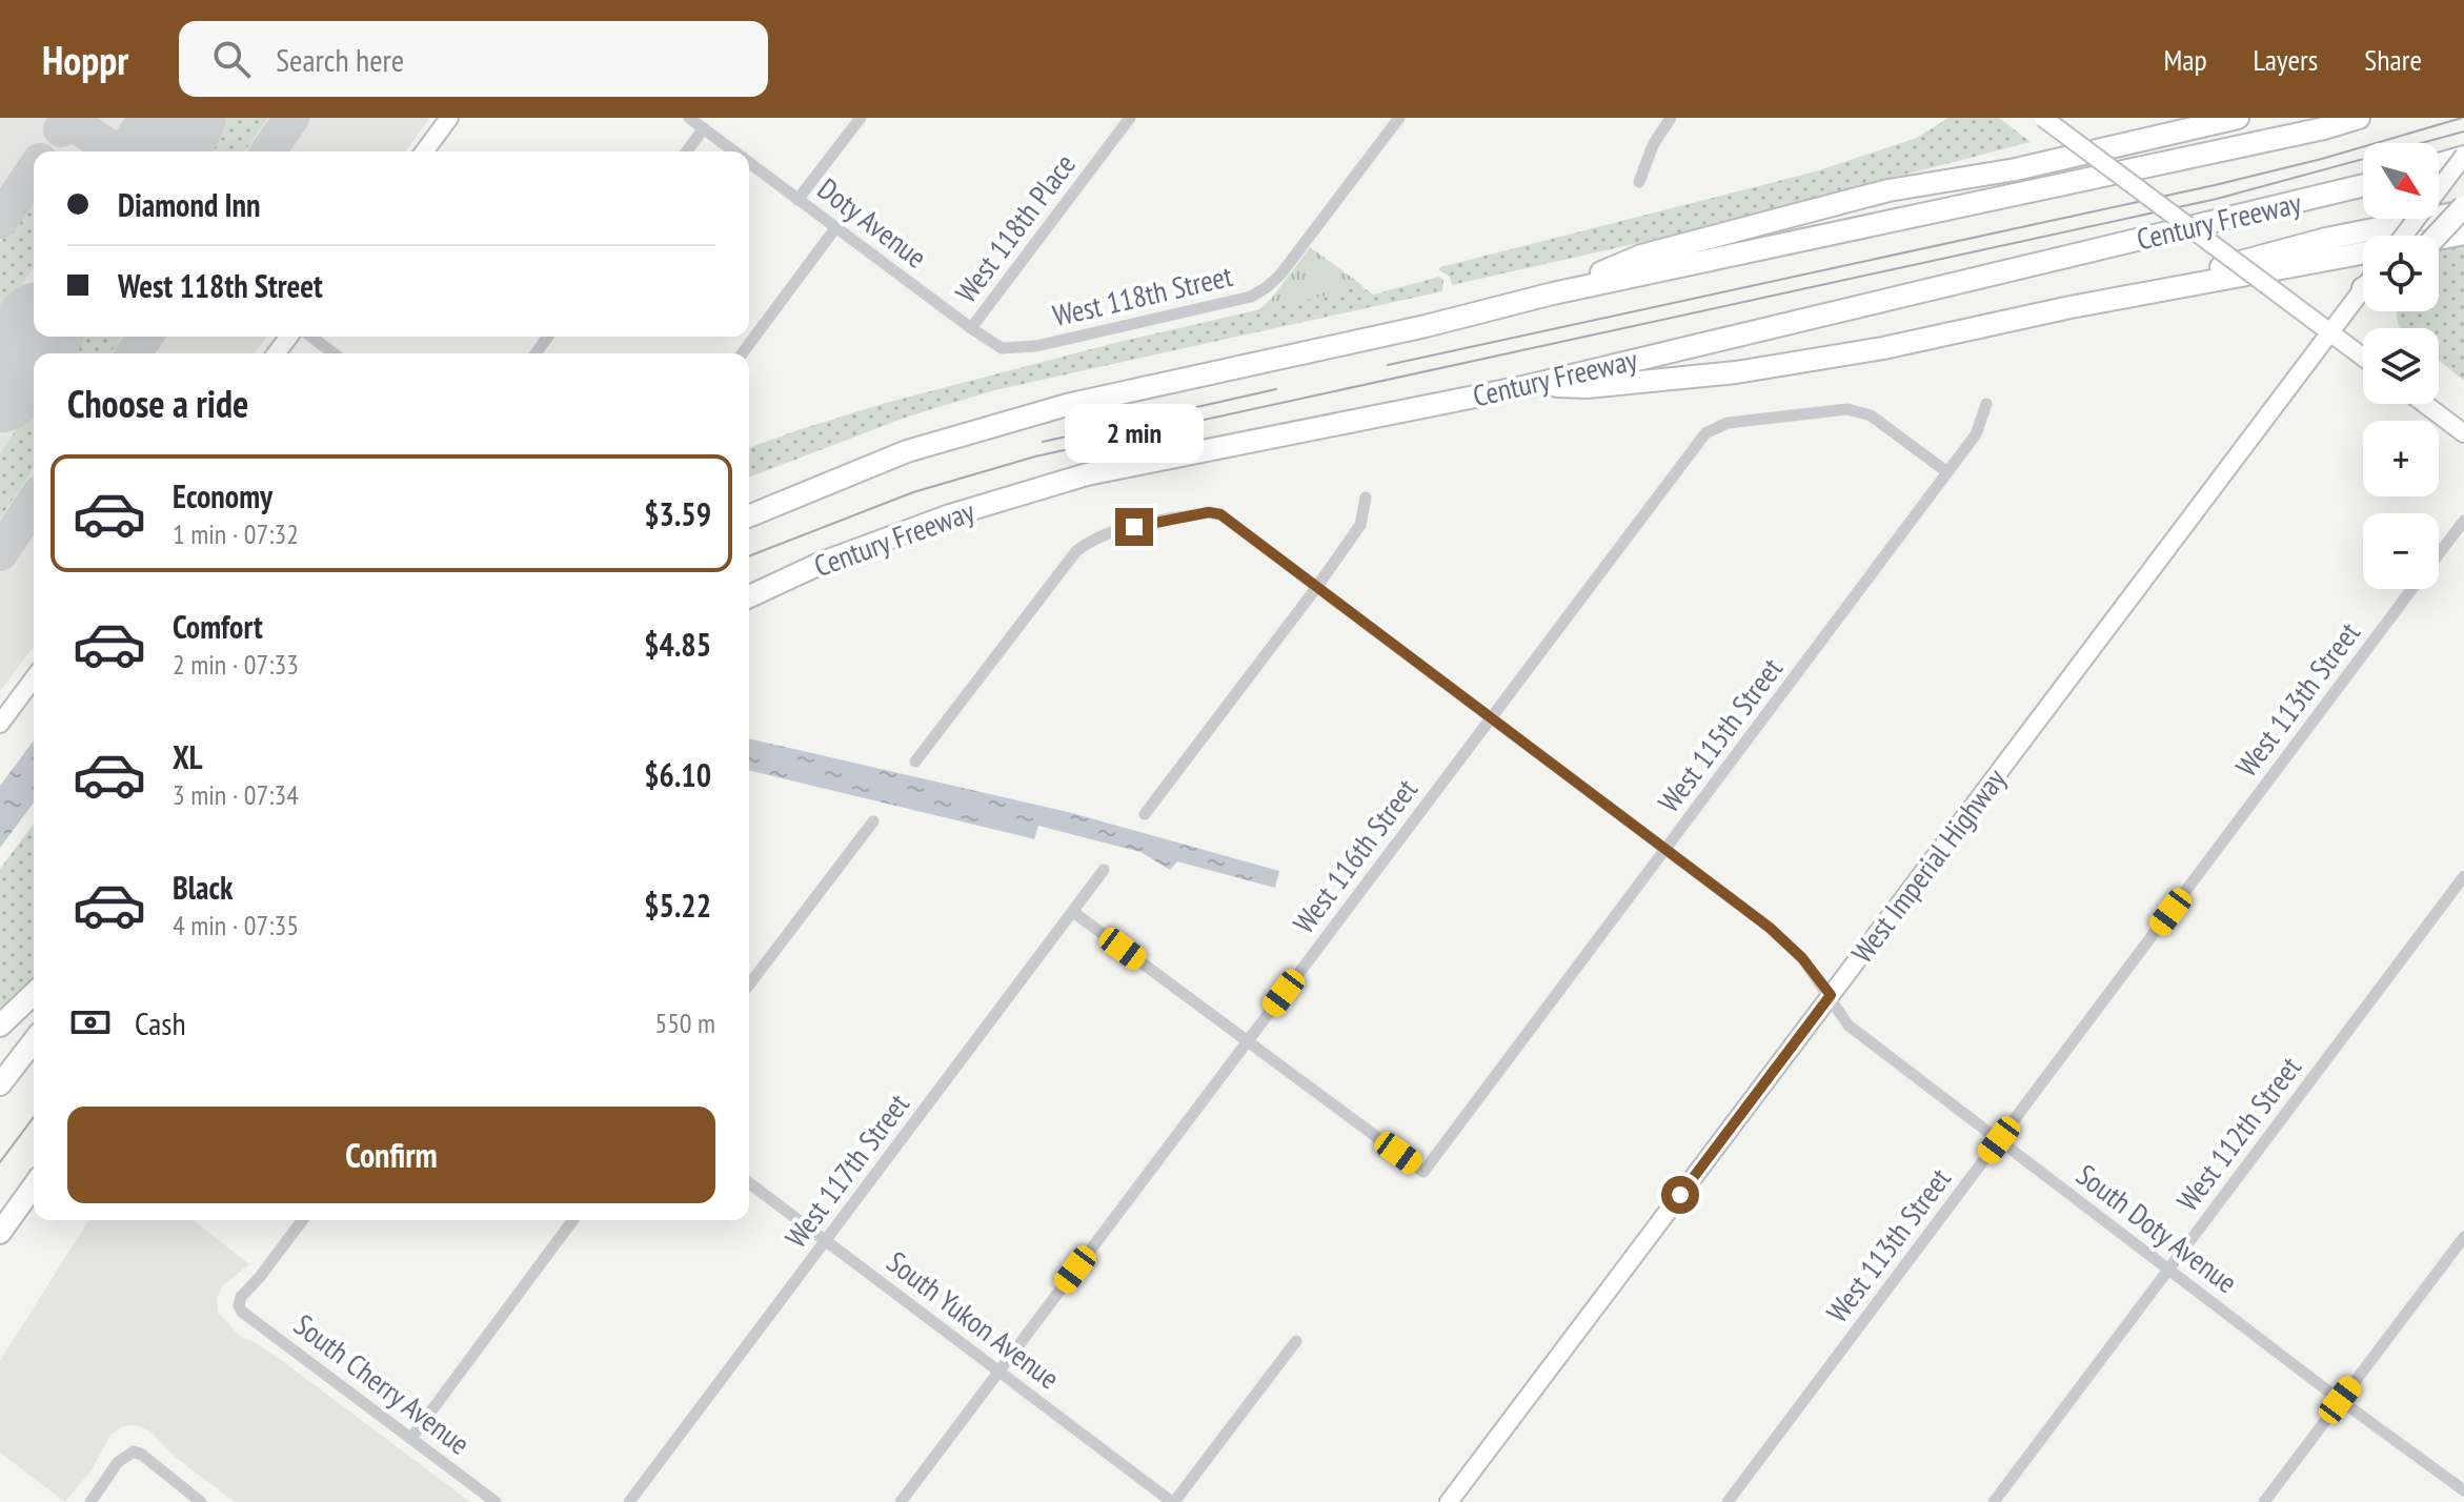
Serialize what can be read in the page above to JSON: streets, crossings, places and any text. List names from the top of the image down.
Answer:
{
  "streets": {
    "highway": ["Century Freeway"],
    "main road": ["West Imperial Highway"],
    "street": [
      "Doty Avenue",
      "West 118th Place",
      "West 118th Street",
      "West 113th Street",
      "West 115th Street",
      "West 116th Street",
      "West 112th Street",
      "West 117th Street",
      "South Doty Avenue",
      "South Yukon Avenue",
      "South Cherry Avenue"
    ]
  },
  "crossings": [
    ["Doty Avenue", "West 118th Place"],
    ["Doty Avenue", "West 118th Street"],
    ["West 118th Place", "West 118th Street"],
    ["West 113th Street", "South Doty Avenue"],
    ["West 115th Street", "West 116th Street"],
    ["West 116th Street", "South Yukon Avenue"],
    ["West Imperial Highway", "South Doty Avenue"],
    ["West 112th Street", "South Doty Avenue"],
    ["West 117th Street", "South Yukon Avenue"]
  ],
  "north": "bottom right",
  "page": {
    "header": "Hoppr",
    "search": "Search here",
    "nav": ["Map", "Layers", "Share"],
    "map_buttons": ["+", "−"],
    "banner": ["Diamond Inn", "West 118th Street"],
    "heading": "Choose a ride",
    "bubble": "2 min",
    "list": [
      {
        "name": "Economy",
        "note": "1 min · 07:32",
        "value": "$3.59"
      },
      {
        "name": "Comfort",
        "note": "2 min · 07:33",
        "value": "$4.85"
      },
      {
        "name": "XL",
        "note": "3 min · 07:34",
        "value": "$6.10"
      },
      {
        "name": "Black",
        "note": "4 min · 07:35",
        "value": "$5.22"
      }
    ],
    "pay": ["Cash", "550 m"],
    "buttons": "Confirm"
  }
}
